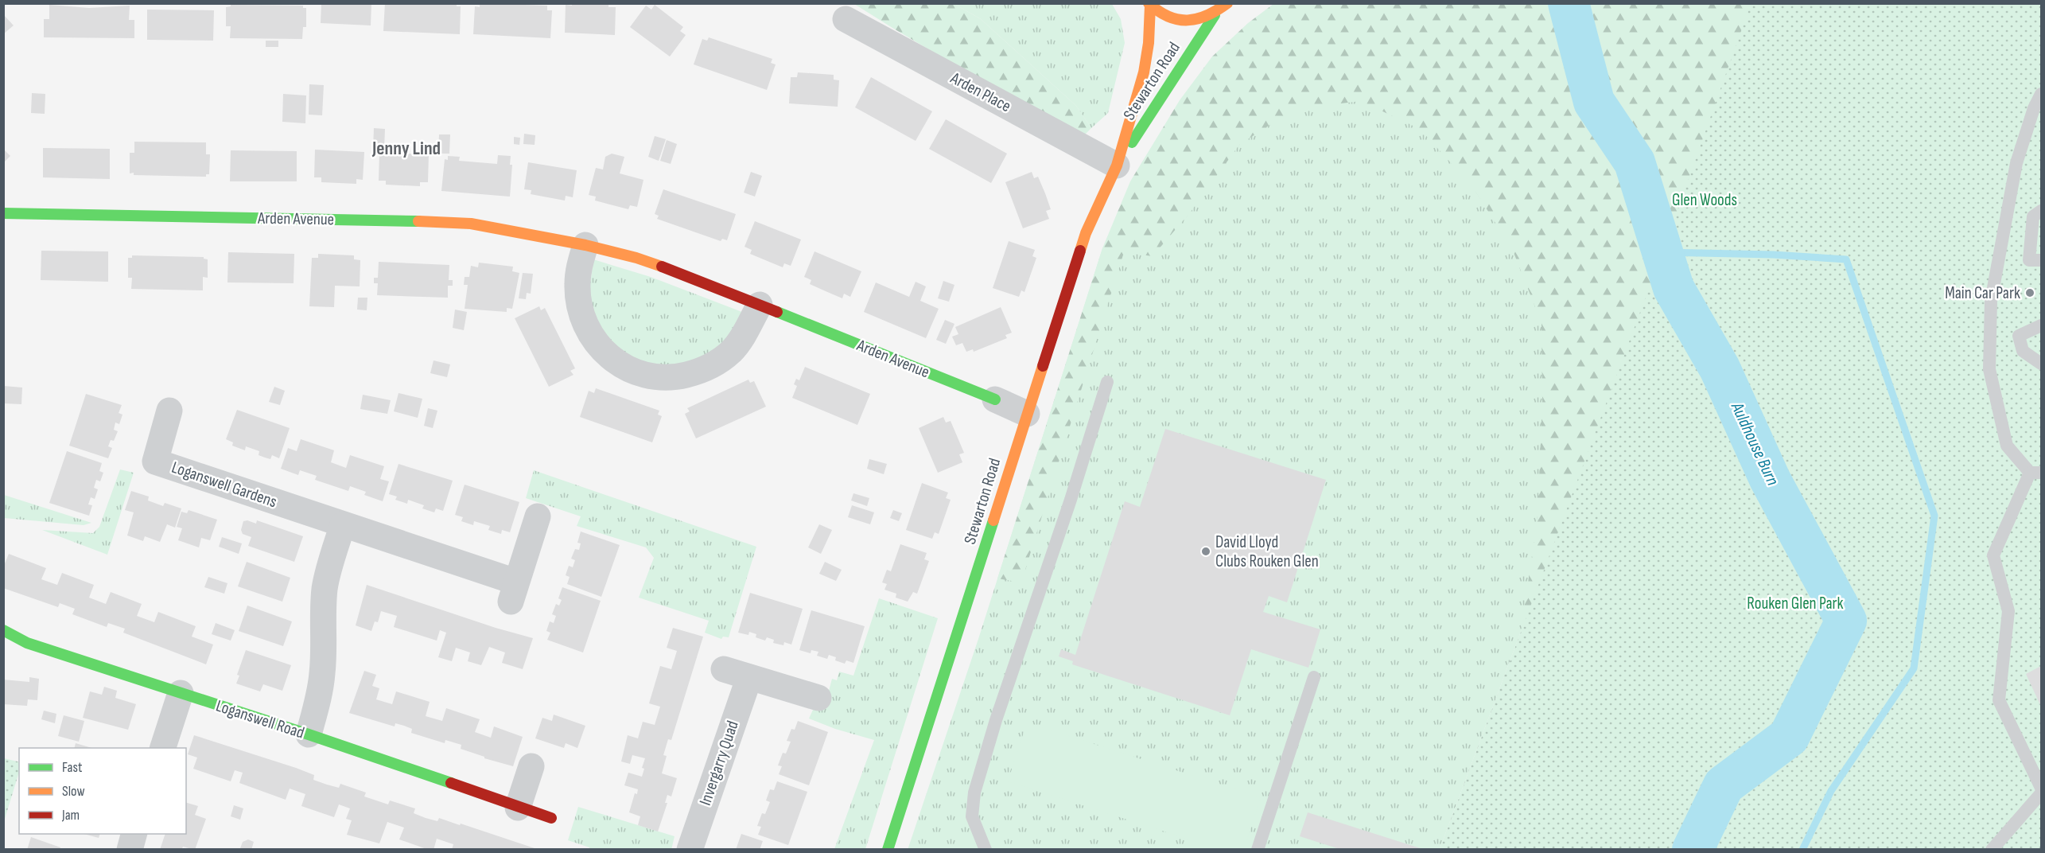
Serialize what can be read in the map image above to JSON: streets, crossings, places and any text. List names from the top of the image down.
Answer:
{
  "streets": {
    "street": [
      "Stewarton Road",
      "Arden Place",
      "Arden Avenue",
      "Loganswell Gardens",
      "Loganswell Road",
      "Invergarry Quad"
    ]
  },
  "crossings": [
    ["Stewarton Road", "Arden Place"],
    ["Stewarton Road", "Arden Avenue"]
  ],
  "districts": ["Jenny Lind"],
  "water": ["Auldhouse Burn"],
  "parks": ["Glen Woods", "Rouken Glen Park"],
  "places": ["Main Car Park", "David Lloyd Clubs Rouken Glen"],
  "legend": ["Fast", "Slow", "Jam"]
}
